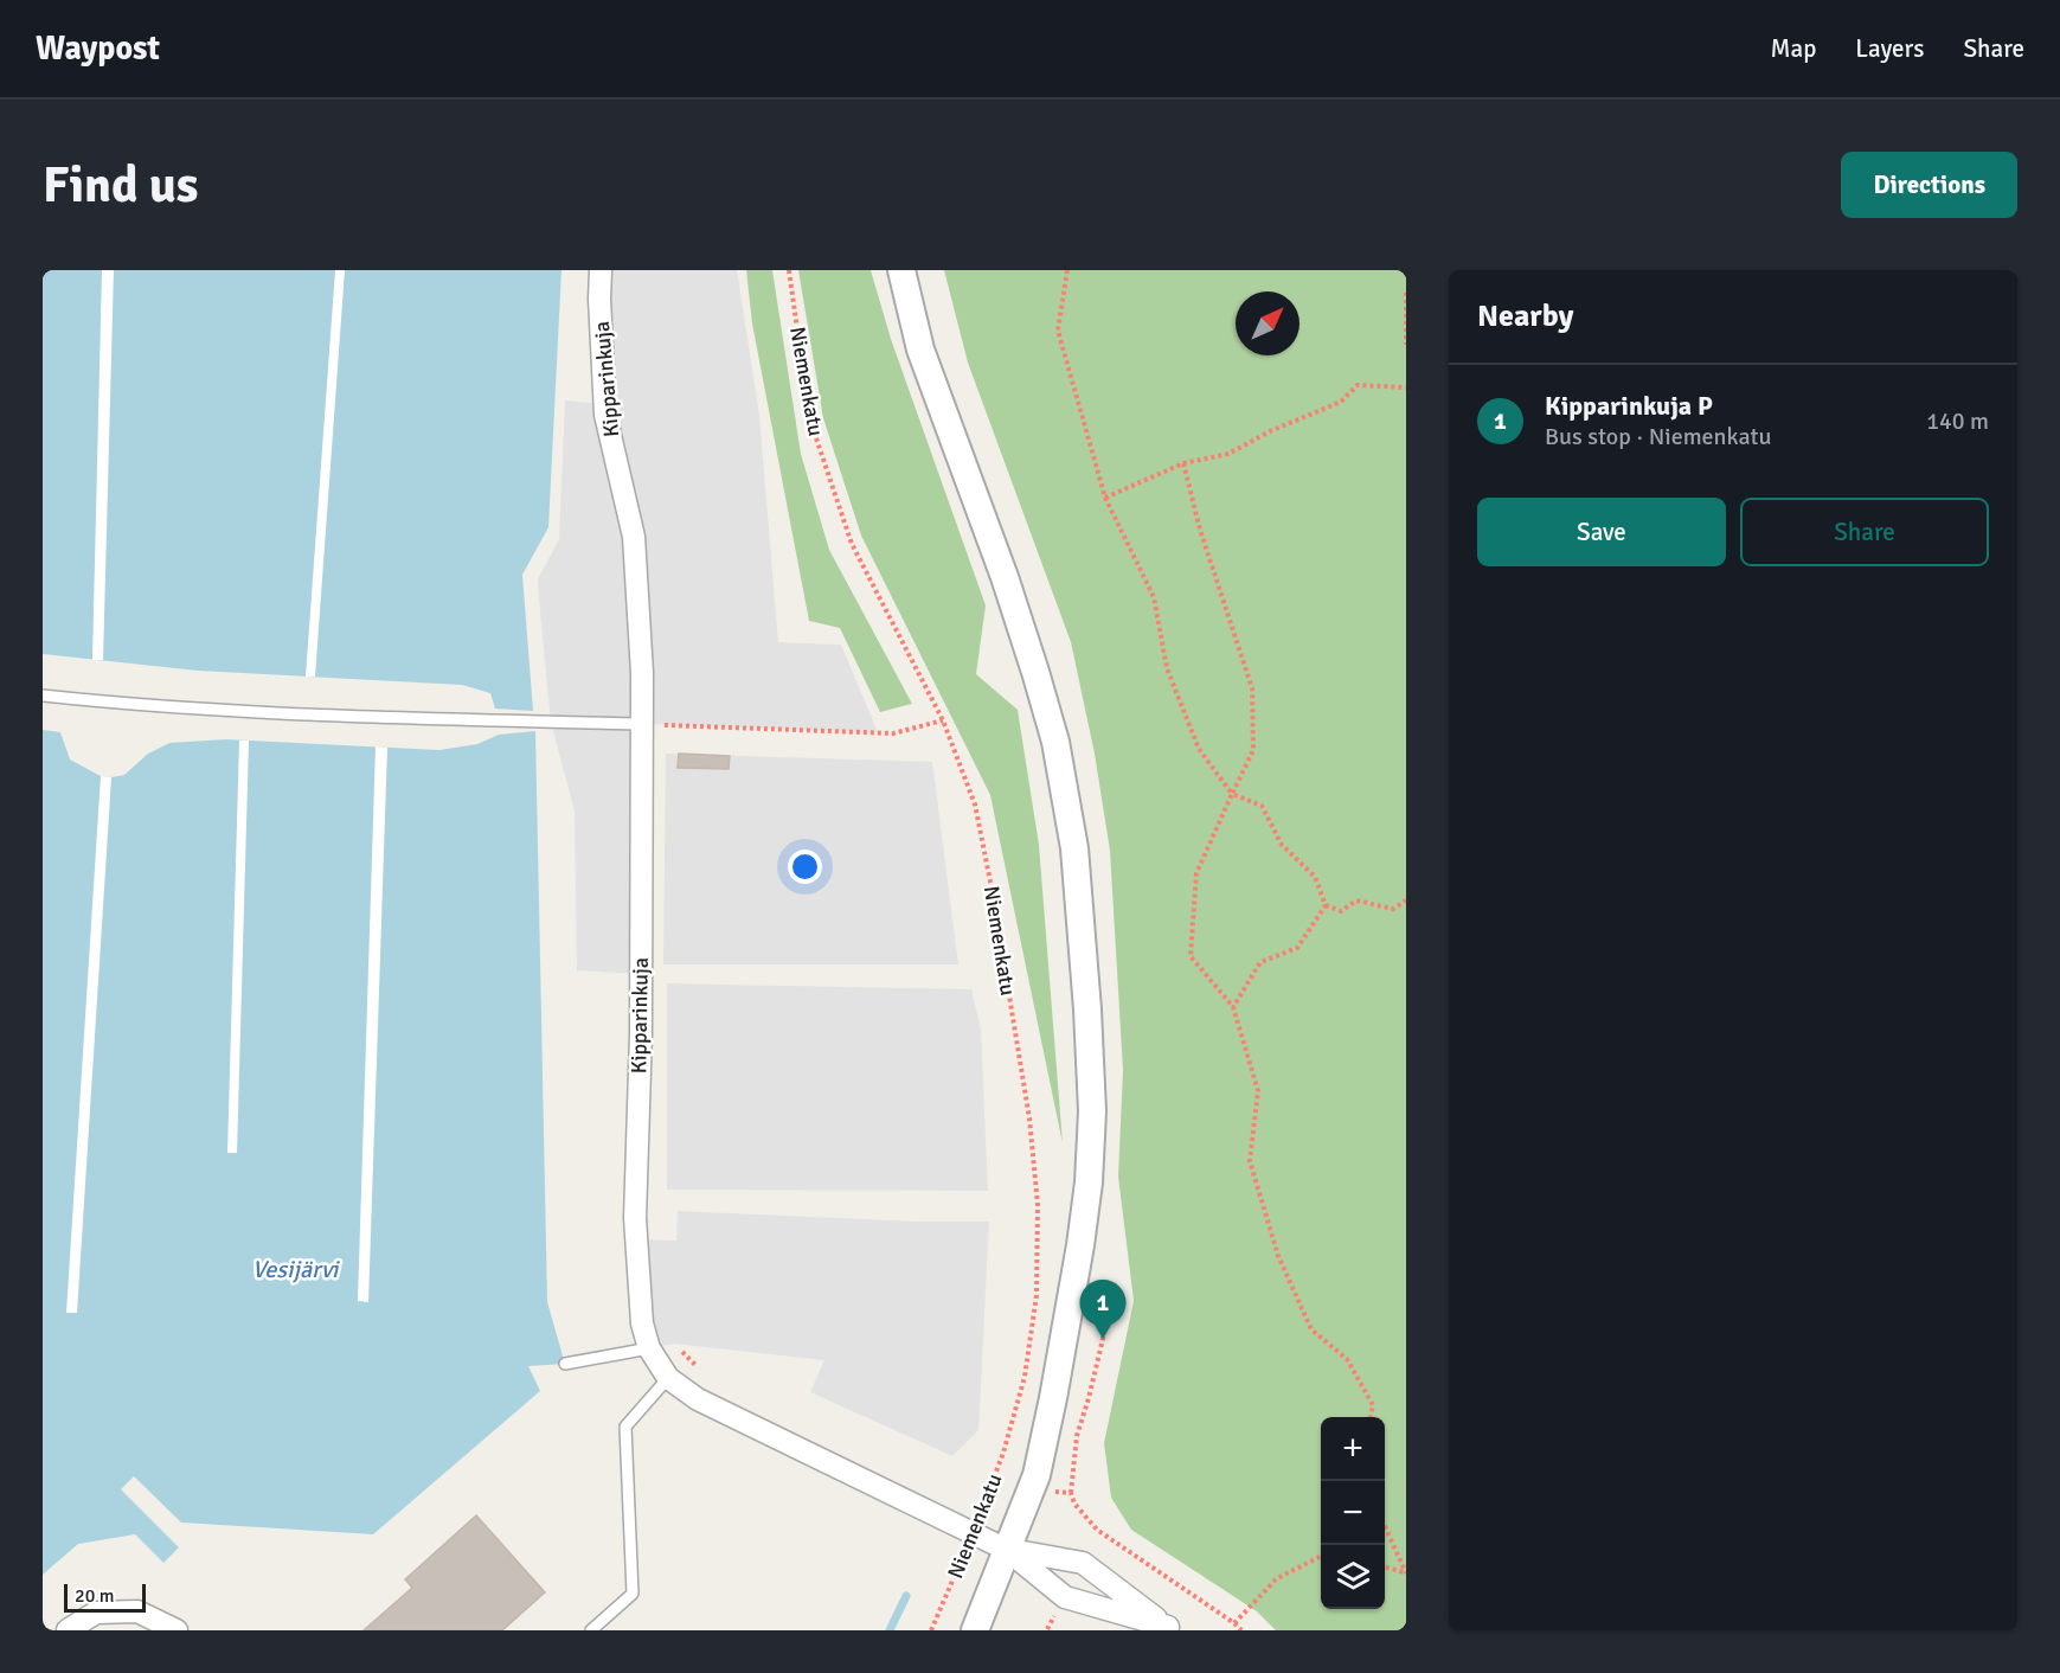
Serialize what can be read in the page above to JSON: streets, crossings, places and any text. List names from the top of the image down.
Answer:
{
  "streets": {
    "street": ["Kipparinkuja", "Niemenkatu"]
  },
  "crossings": [
    ["Kipparinkuja", "Niemenkatu"]
  ],
  "water": ["Vesijärvi"],
  "scale_bar": "20 m",
  "north": "top right",
  "page": {
    "header": "Waypost",
    "nav": ["Map", "Layers", "Share"],
    "buttons": [
      "Directions",
      ["Save", "Share"]
    ],
    "title": "Find us",
    "heading": "Nearby",
    "list": [
      {
        "mark": "1",
        "name": "Kipparinkuja P",
        "note": "Bus stop · Niemenkatu",
        "value": "140 m"
      }
    ],
    "pins": "1",
    "map_buttons": ["+", "−"],
    "scale": "20 m"
  }
}
